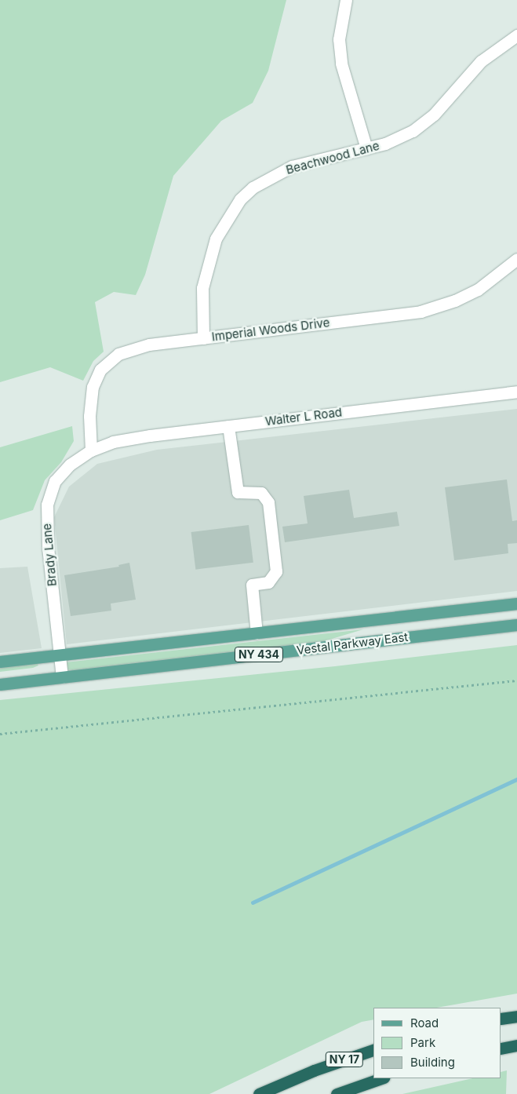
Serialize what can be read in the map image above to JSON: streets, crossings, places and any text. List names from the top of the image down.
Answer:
{
  "streets": {
    "highway": ["NY 17"],
    "main road": ["Vestal Parkway East", "NY 434"],
    "street": [
      "Beachwood Lane",
      "Imperial Woods Drive",
      "Walter L Road",
      "Brady Lane"
    ]
  },
  "crossings": [
    ["Beachwood Lane", "Imperial Woods Drive"],
    ["Imperial Woods Drive", "Walter L Road"],
    ["Imperial Woods Drive", "Brady Lane"],
    ["Walter L Road", "Brady Lane"],
    ["Brady Lane", "Vestal Parkway East"]
  ],
  "legend": ["Road", "Park", "Building"]
}
